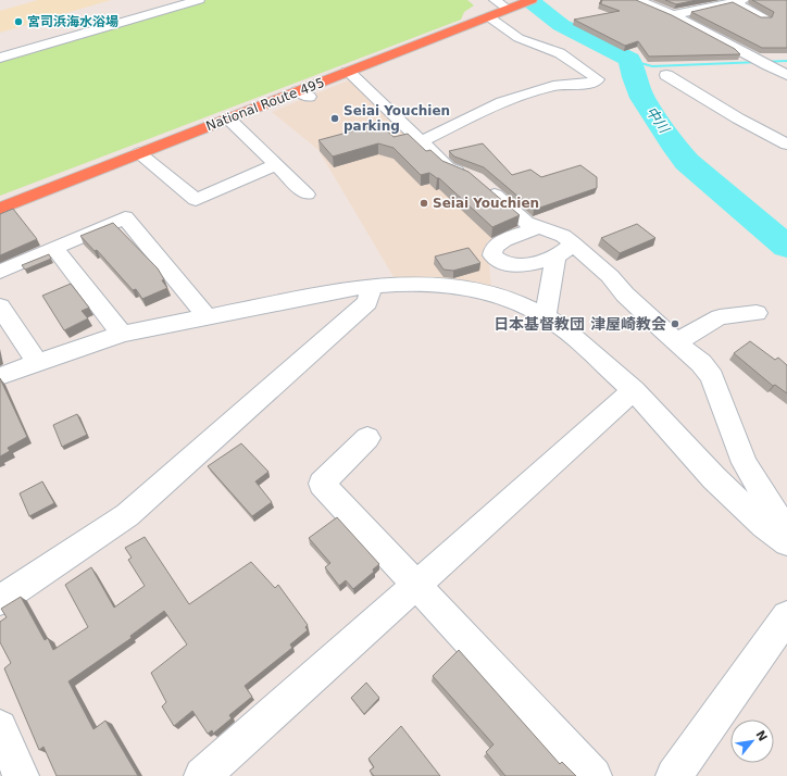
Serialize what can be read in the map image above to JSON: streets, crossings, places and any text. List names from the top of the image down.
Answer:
{
  "streets": {
    "highway": ["National Route 495"]
  },
  "water": ["中川"],
  "places": [
    "宮司浜海水浴場",
    "Seiai Youchien parking",
    "Seiai Youchien",
    "日本基督教団 津屋崎教会"
  ],
  "north": "top right"
}
